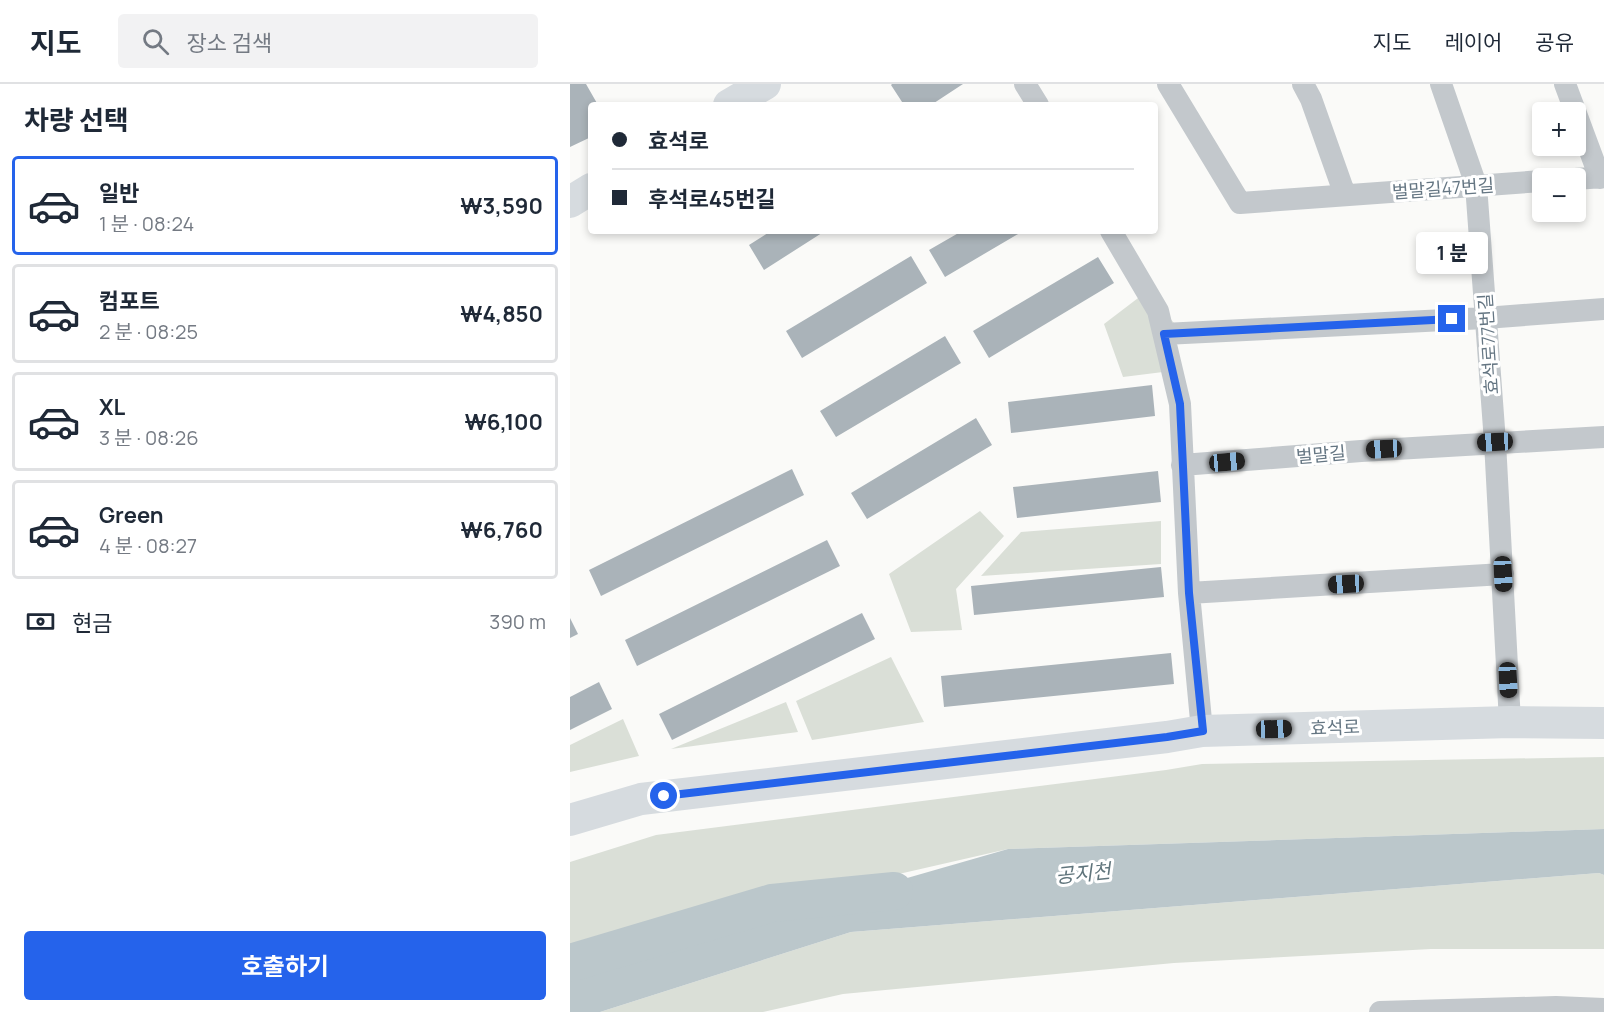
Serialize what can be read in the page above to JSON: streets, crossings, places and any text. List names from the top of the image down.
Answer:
{
  "streets": {
    "street": [
      "벌말길47번길",
      "효석로77번길",
      "벌말길",
      "효석로"
    ]
  },
  "crossings": [
    ["벌말길47번길", "효석로77번길"],
    ["효석로77번길", "벌말길"],
    ["효석로77번길", "효석로"]
  ],
  "water": ["공지천"],
  "page": {
    "header": "지도",
    "search": "장소 검색",
    "nav": ["지도", "레이어", "공유"],
    "heading": "차량 선택",
    "map_buttons": ["+", "−"],
    "banner": ["효석로", "후석로45번길"],
    "list": [
      {
        "name": "일반",
        "note": "1 분 · 08:24",
        "value": "₩3,590"
      },
      {
        "name": "컴포트",
        "note": "2 분 · 08:25",
        "value": "₩4,850"
      },
      {
        "name": "XL",
        "note": "3 분 · 08:26",
        "value": "₩6,100"
      },
      {
        "name": "Green",
        "note": "4 분 · 08:27",
        "value": "₩6,760"
      }
    ],
    "bubble": "1 분",
    "pay": ["현금", "390 m"],
    "buttons": "호출하기"
  }
}
